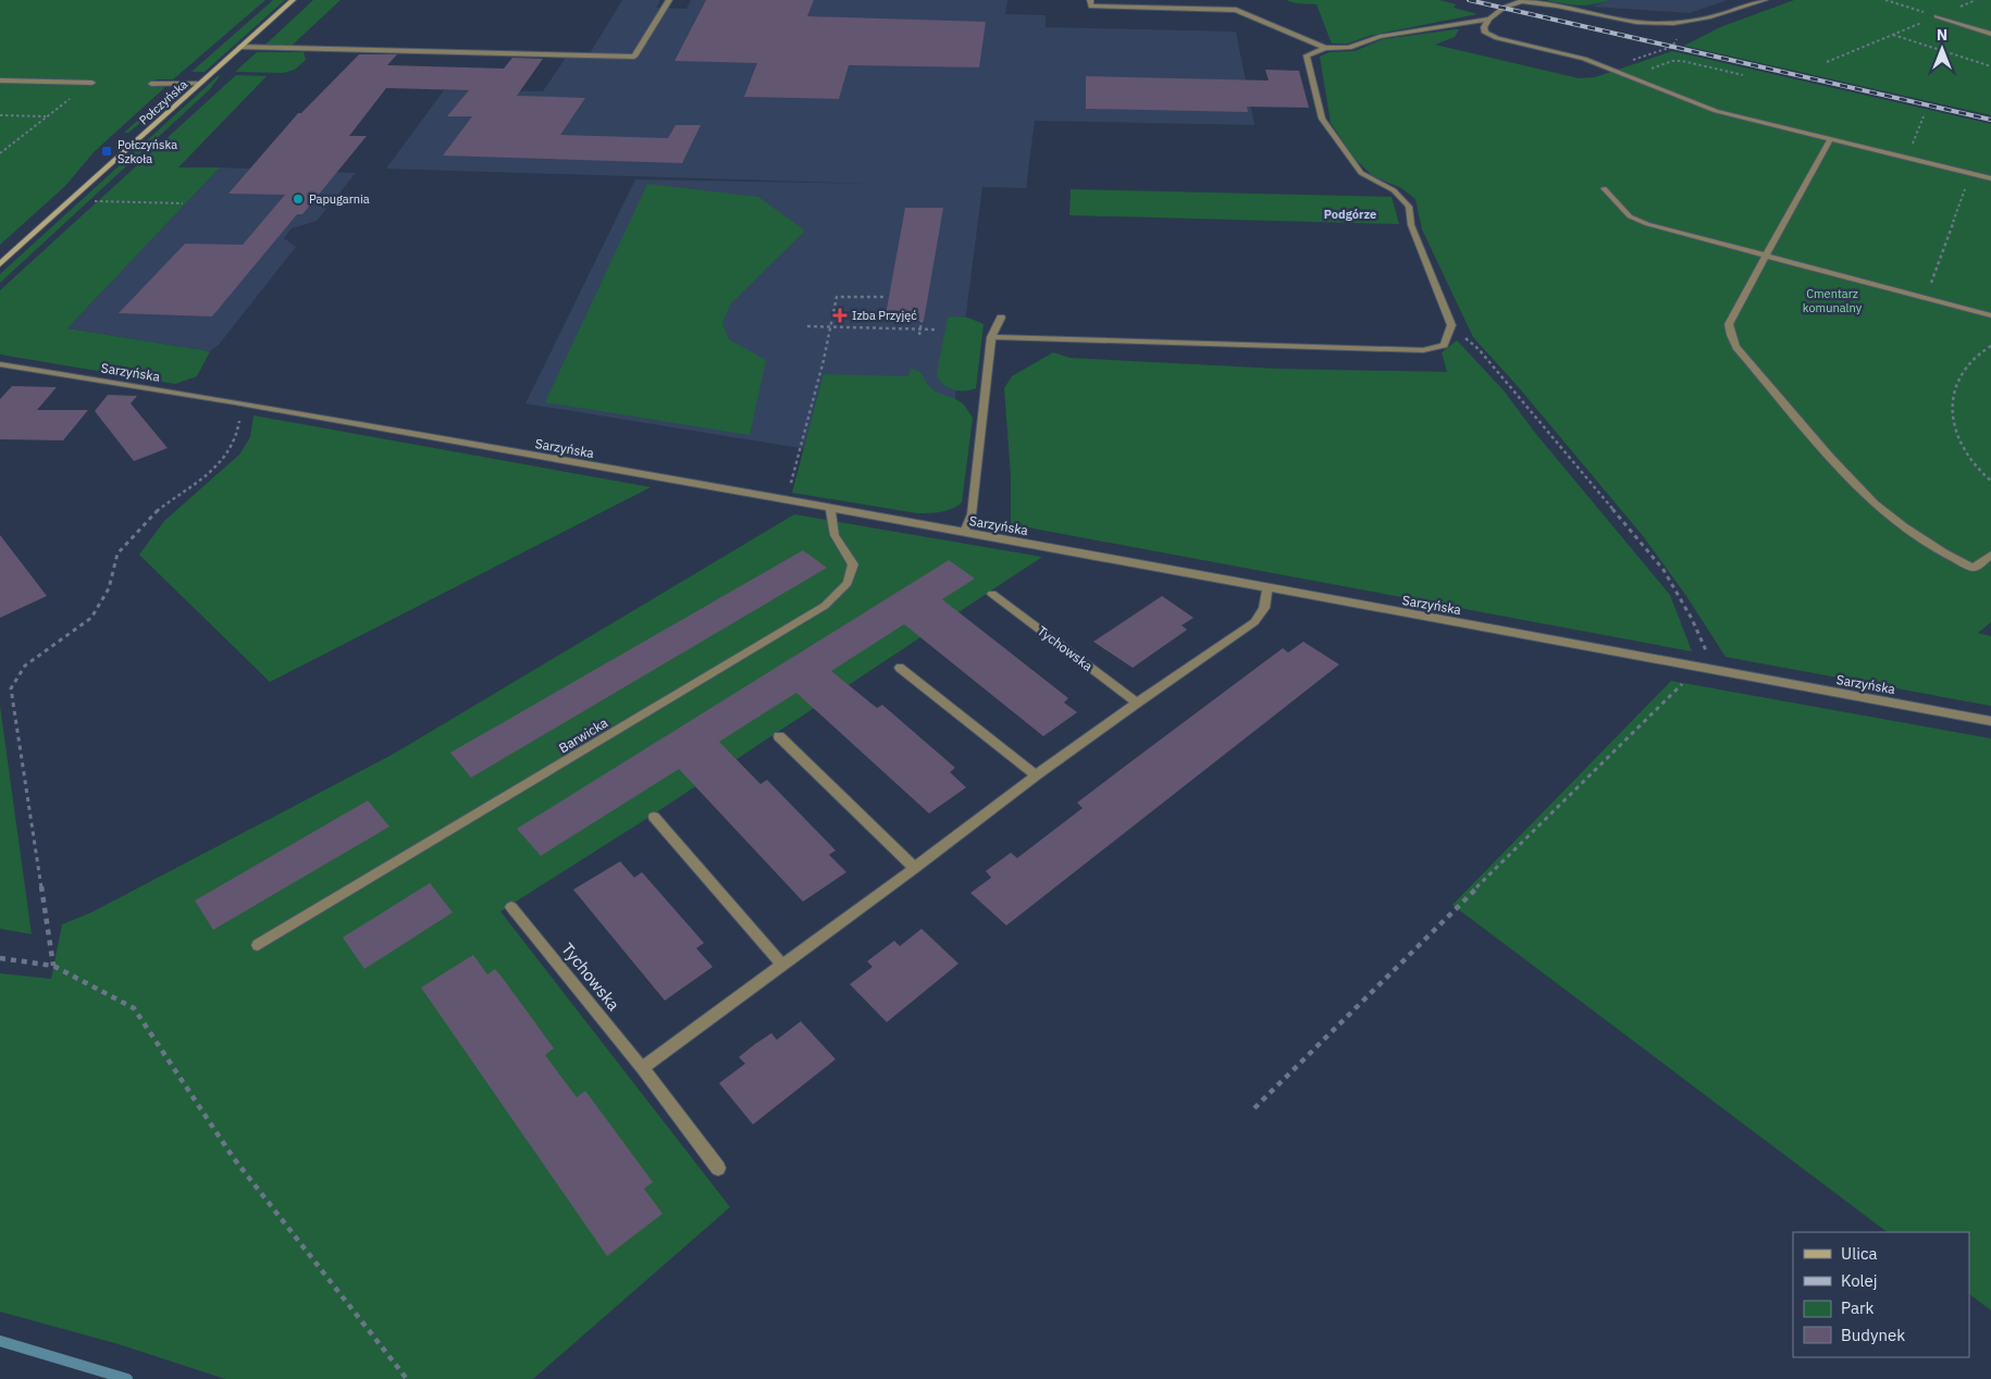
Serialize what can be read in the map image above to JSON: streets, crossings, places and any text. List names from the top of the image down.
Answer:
{
  "streets": {
    "main road": ["Połczyńska"],
    "street": ["Sarzyńska", "Tychowska", "Barwicka"]
  },
  "crossings": [
    ["Sarzyńska", "Barwicka"]
  ],
  "districts": ["Podgórze"],
  "parks": ["Cmentarz komunalny"],
  "places": {
    "transit": ["Połczyńska Szkoła"],
    "other": ["Papugarnia"],
    "health": ["Izba Przyjęć"]
  },
  "legend": [
    "Ulica",
    "Kolej",
    "Park",
    "Budynek"
  ],
  "north": "top"
}
